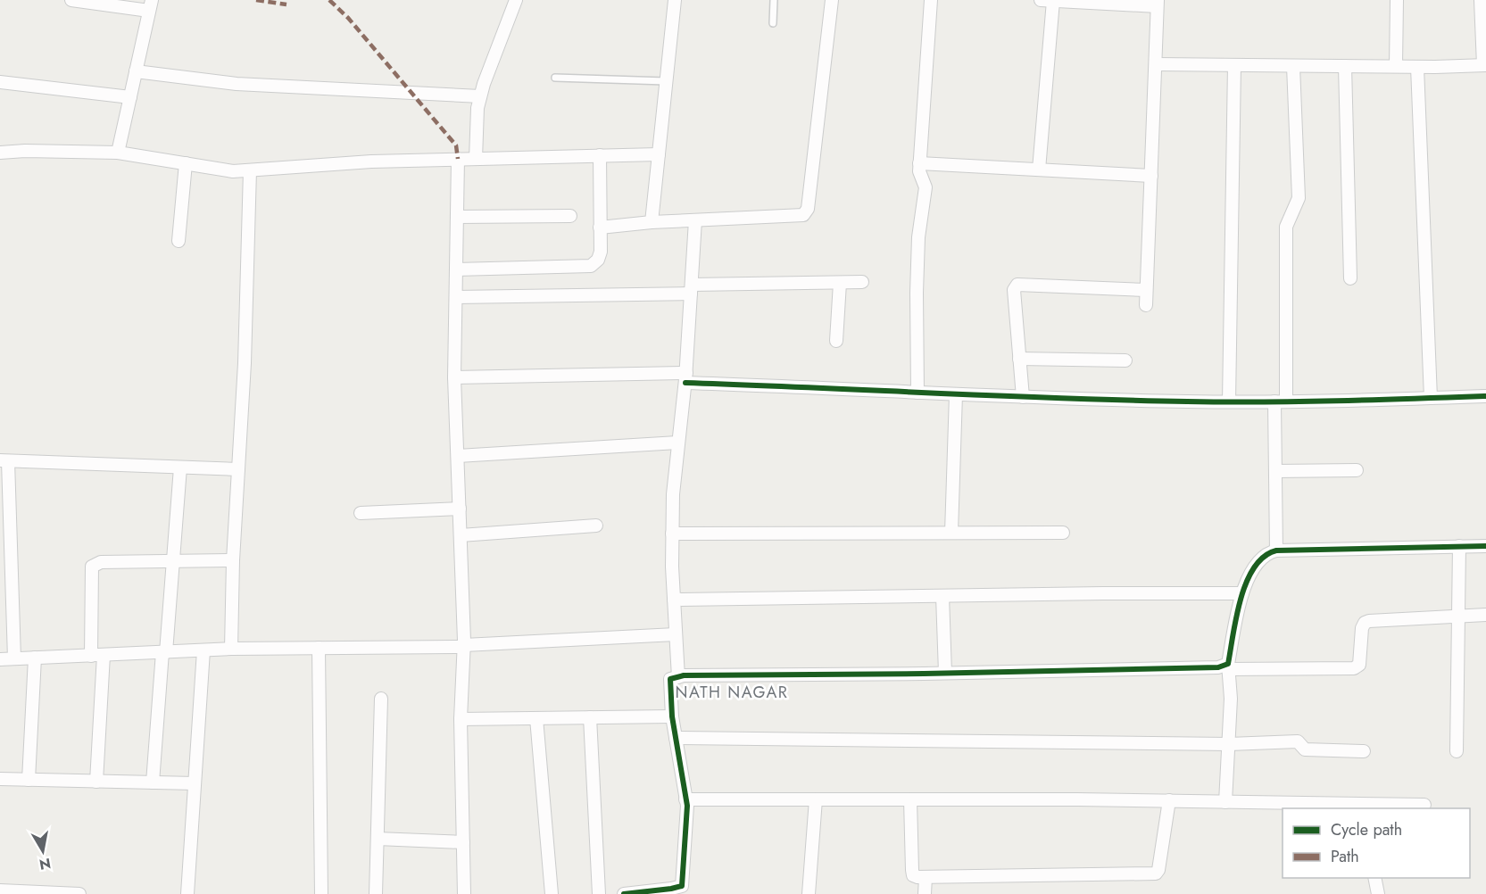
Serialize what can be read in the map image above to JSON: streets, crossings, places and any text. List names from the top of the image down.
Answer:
{
  "districts": ["NATH NAGAR"],
  "legend": ["Cycle path", "Path"],
  "north": "bottom"
}
